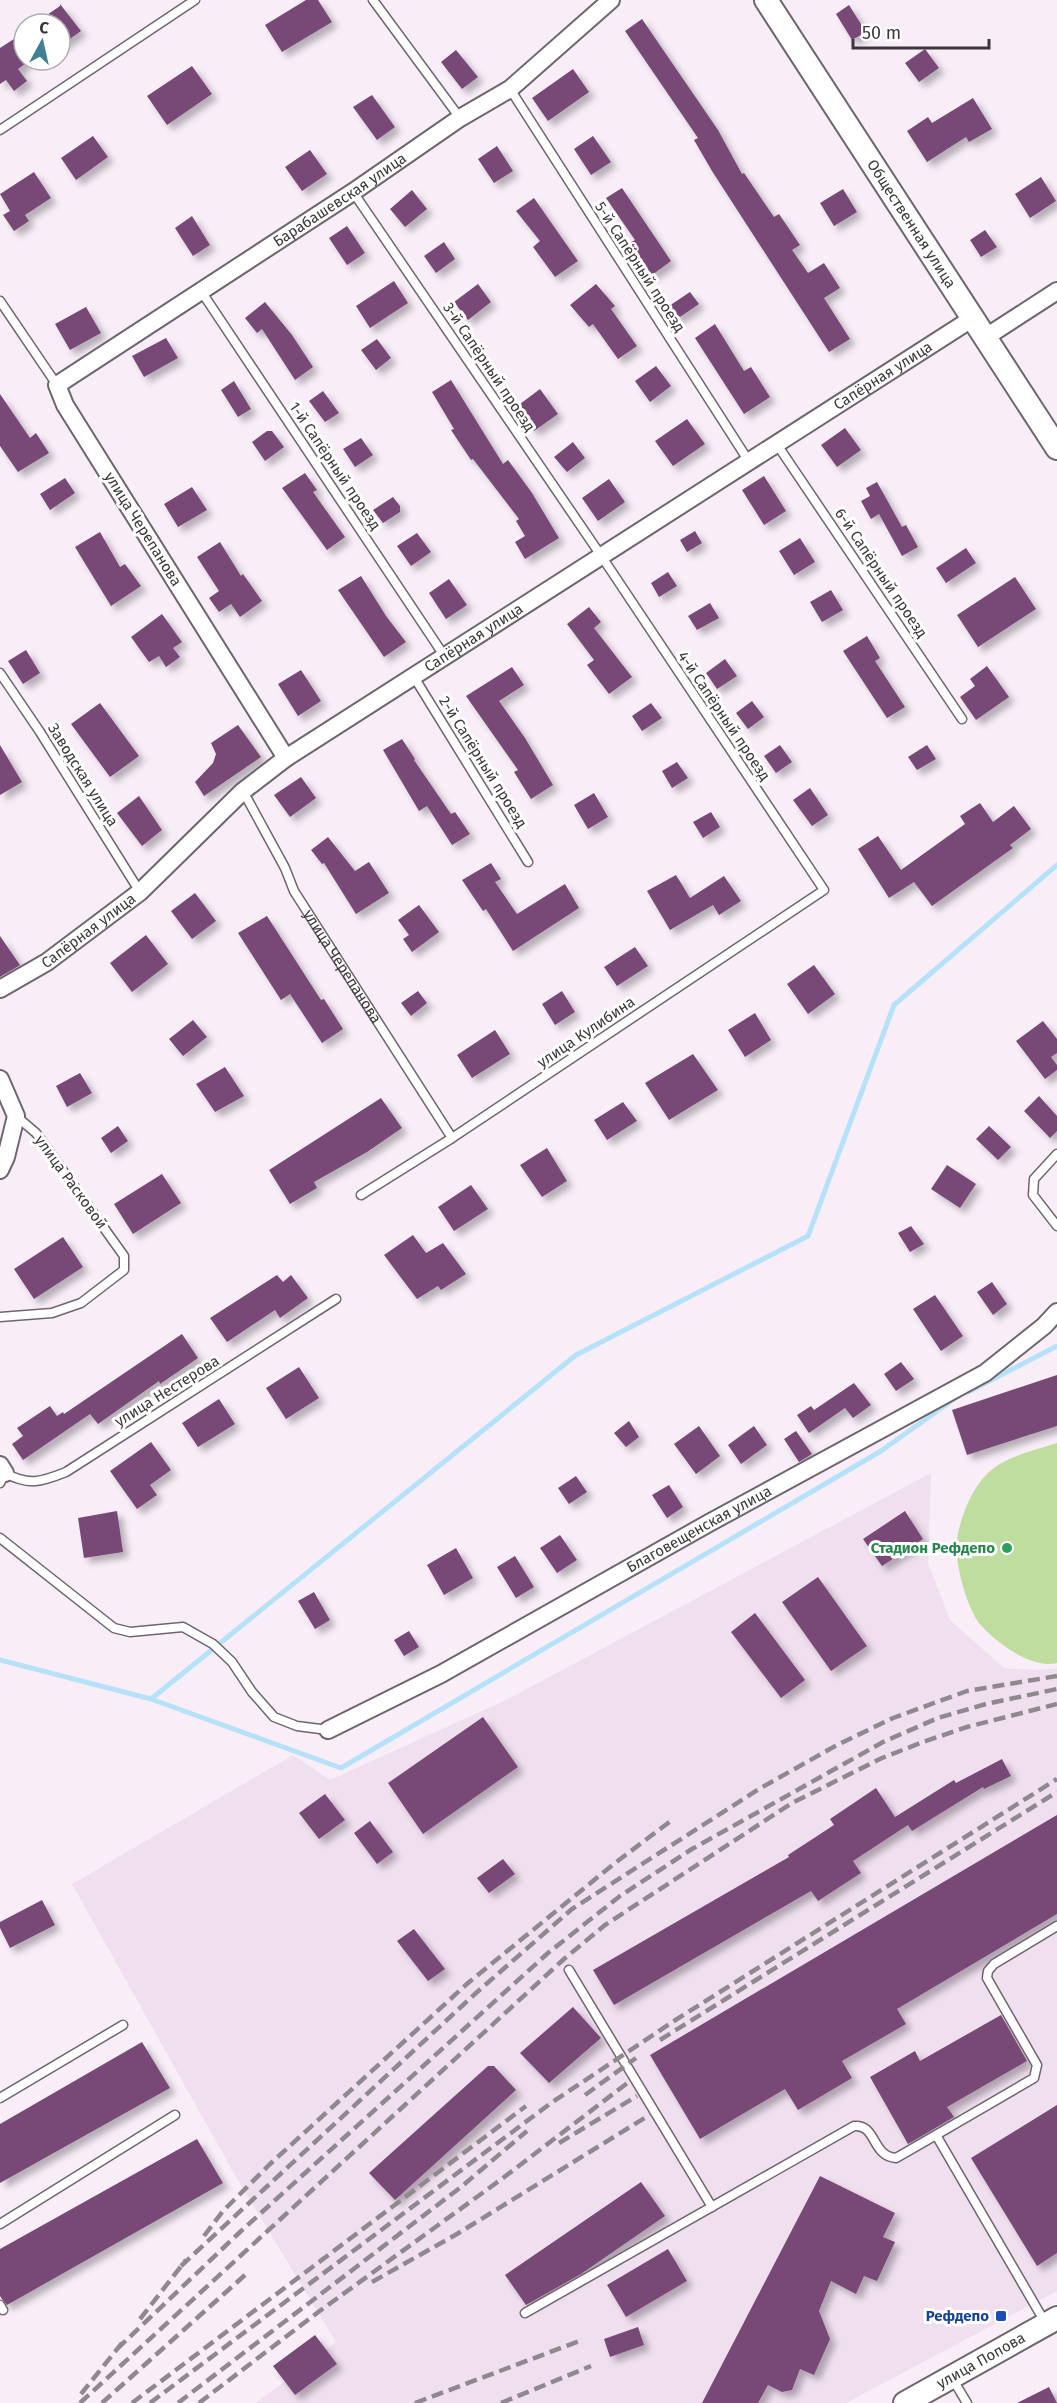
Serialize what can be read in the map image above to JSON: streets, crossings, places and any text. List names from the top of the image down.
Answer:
{
  "streets": {
    "main road": ["Общественная улица", "улица Попова"],
    "street": [
      "Барабашевская улица",
      "Сапёрная улица",
      "улица Черепанова",
      "улица Расковой",
      "Благовещенская улица"
    ],
    "lane": [
      "5-й Сапёрный проезд",
      "3-й Сапёрный проезд",
      "1-й Сапёрный проезд",
      "6-й Сапёрный проезд",
      "4-й Сапёрный проезд",
      "2-й Сапёрный проезд",
      "Заводская улица",
      "улица Кулибина",
      "улица Нестерова"
    ]
  },
  "crossings": [
    ["Барабашевская улица", "5-й Сапёрный проезд"],
    ["Барабашевская улица", "3-й Сапёрный проезд"],
    ["Барабашевская улица", "1-й Сапёрный проезд"],
    ["Барабашевская улица", "улица Черепанова"],
    ["Общественная улица", "Сапёрная улица"],
    ["5-й Сапёрный проезд", "Сапёрная улица"],
    ["3-й Сапёрный проезд", "Сапёрная улица"],
    ["3-й Сапёрный проезд", "4-й Сапёрный проезд"],
    ["Сапёрная улица", "1-й Сапёрный проезд"],
    ["Сапёрная улица", "улица Черепанова"],
    ["Сапёрная улица", "6-й Сапёрный проезд"],
    ["Сапёрная улица", "4-й Сапёрный проезд"],
    ["Сапёрная улица", "2-й Сапёрный проезд"],
    ["Сапёрная улица", "Заводская улица"],
    ["улица Черепанова", "улица Кулибина"],
    ["4-й Сапёрный проезд", "улица Кулибина"]
  ],
  "places": {
    "other": ["Стадион Рефдепо"],
    "transit": ["Рефдепо"]
  },
  "scale_bar": "50 m",
  "north": "top"
}
